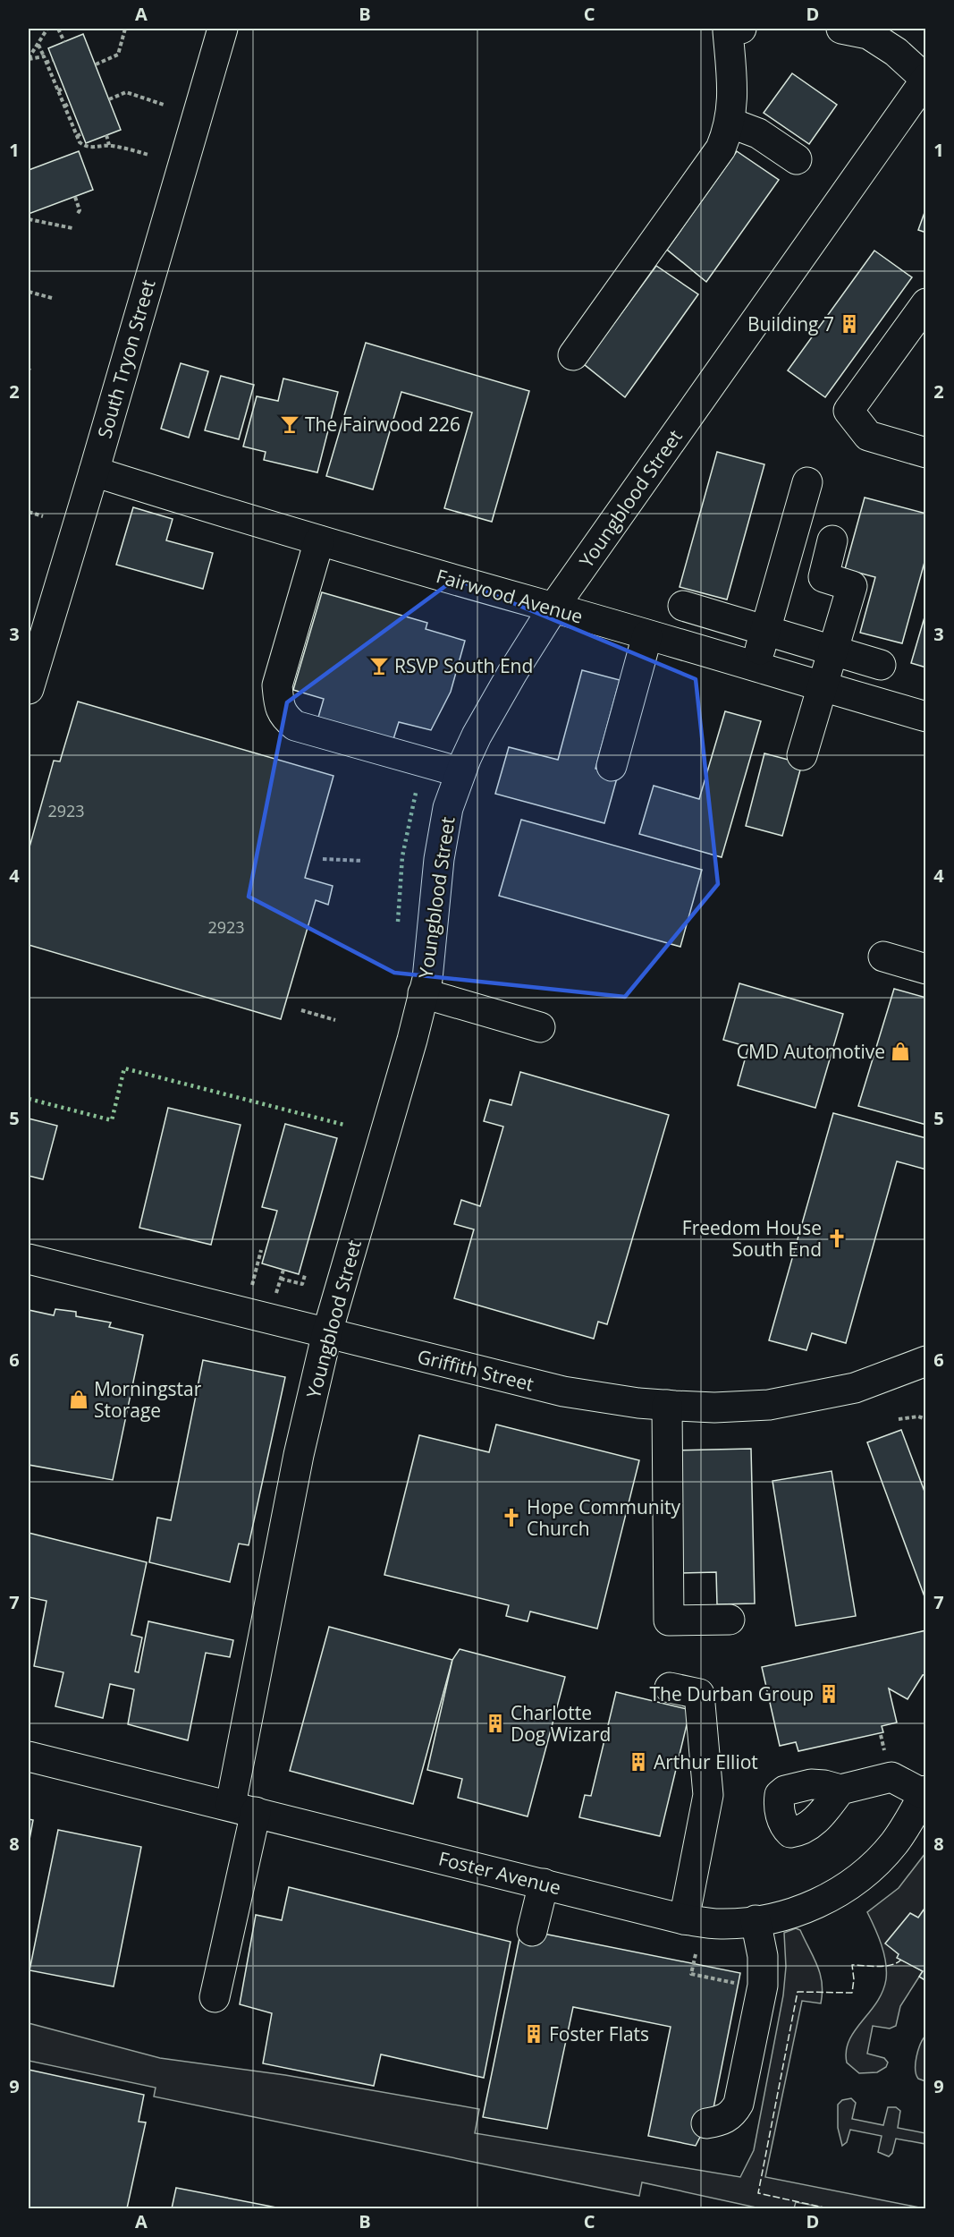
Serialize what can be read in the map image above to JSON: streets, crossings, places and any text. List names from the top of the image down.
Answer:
{
  "streets": {
    "street": [
      "South Tryon Street",
      "Youngblood Street",
      "Fairwood Avenue",
      "Griffith Street",
      "Foster Avenue"
    ]
  },
  "crossings": [
    ["South Tryon Street", "Fairwood Avenue"],
    ["Youngblood Street", "Fairwood Avenue"],
    ["Youngblood Street", "Griffith Street"],
    ["Youngblood Street", "Foster Avenue"]
  ],
  "places": {
    "building": [
      "Building 7",
      "The Durban Group",
      "Charlotte Dog Wizard",
      "Arthur Elliot",
      "Foster Flats"
    ],
    "bar": ["The Fairwood 226", "RSVP South End"],
    "shop": ["CMD Automotive", "Morningstar Storage"],
    "church": ["Freedom House South End", "Hope Community Church"]
  },
  "house_numbers": ["2923", "2923"],
  "grid": {
    "columns": [
      "A",
      "B",
      "C",
      "D"
    ],
    "rows": [
      "1",
      "2",
      "3",
      "4",
      "5",
      "6",
      "7",
      "8",
      "9"
    ]
  }
}
